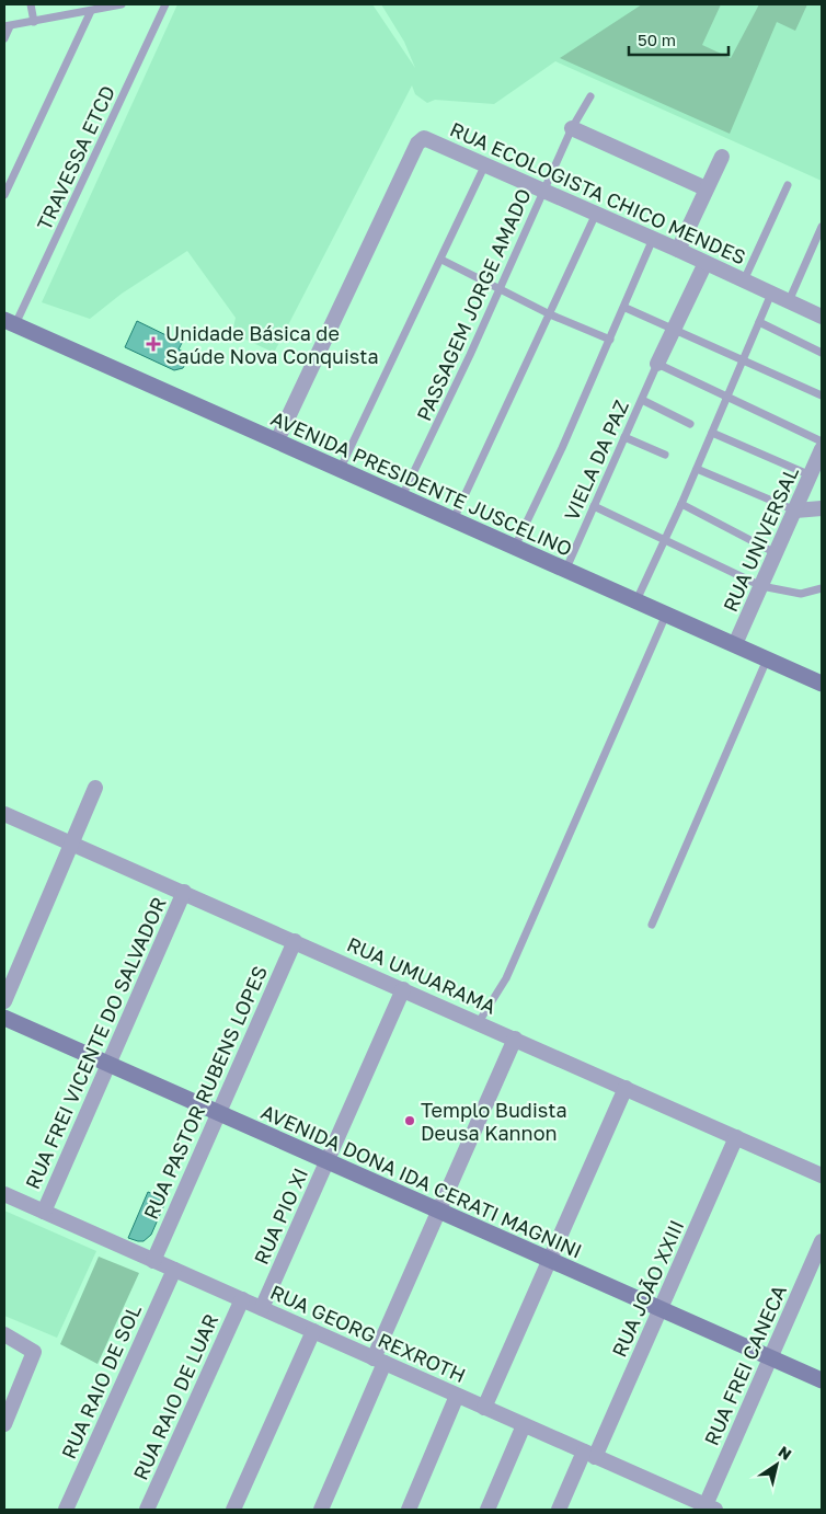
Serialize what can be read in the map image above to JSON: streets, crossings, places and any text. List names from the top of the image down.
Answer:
{
  "streets": {
    "street": [
      "RUA ECOLOGISTA CHICO MENDES",
      "AVENIDA PRESIDENTE JUSCELINO",
      "RUA UNIVERSAL",
      "RUA UMUARAMA",
      "RUA FREI VICENTE DO SALVADOR",
      "RUA PASTOR RUBENS LOPES",
      "AVENIDA DONA IDA CERATI MAGNINI",
      "RUA PIO XI",
      "RUA JOÃO XXIII",
      "RUA GEORG REXROTH",
      "RUA FREI CANECA",
      "RUA RAIO DE SOL",
      "RUA RAIO DE LUAR"
    ],
    "lane": ["TRAVESSA ETCD", "PASSAGEM JORGE AMADO", "VIELA DA PAZ"]
  },
  "crossings": [
    ["TRAVESSA ETCD", "AVENIDA PRESIDENTE JUSCELINO"],
    ["RUA ECOLOGISTA CHICO MENDES", "PASSAGEM JORGE AMADO"],
    ["RUA ECOLOGISTA CHICO MENDES", "AVENIDA PRESIDENTE JUSCELINO"],
    ["PASSAGEM JORGE AMADO", "AVENIDA PRESIDENTE JUSCELINO"],
    ["VIELA DA PAZ", "AVENIDA PRESIDENTE JUSCELINO"],
    ["AVENIDA PRESIDENTE JUSCELINO", "RUA UNIVERSAL"],
    ["RUA UMUARAMA", "RUA FREI VICENTE DO SALVADOR"],
    ["RUA UMUARAMA", "RUA PASTOR RUBENS LOPES"],
    ["RUA UMUARAMA", "RUA PIO XI"],
    ["RUA UMUARAMA", "RUA JOÃO XXIII"],
    ["RUA FREI VICENTE DO SALVADOR", "AVENIDA DONA IDA CERATI MAGNINI"],
    ["RUA FREI VICENTE DO SALVADOR", "RUA GEORG REXROTH"],
    ["RUA PASTOR RUBENS LOPES", "AVENIDA DONA IDA CERATI MAGNINI"],
    ["RUA PASTOR RUBENS LOPES", "RUA GEORG REXROTH"],
    ["AVENIDA DONA IDA CERATI MAGNINI", "RUA PIO XI"],
    ["AVENIDA DONA IDA CERATI MAGNINI", "RUA JOÃO XXIII"],
    ["AVENIDA DONA IDA CERATI MAGNINI", "RUA FREI CANECA"],
    ["RUA PIO XI", "RUA GEORG REXROTH"],
    ["RUA JOÃO XXIII", "RUA GEORG REXROTH"],
    ["RUA GEORG REXROTH", "RUA FREI CANECA"],
    ["RUA GEORG REXROTH", "RUA RAIO DE SOL"],
    ["RUA GEORG REXROTH", "RUA RAIO DE LUAR"]
  ],
  "places": {
    "health": ["Unidade Básica de Saúde Nova Conquista"],
    "other": ["Templo Budista Deusa Kannon"]
  },
  "scale_bar": "50 m",
  "north": "top right"
}
